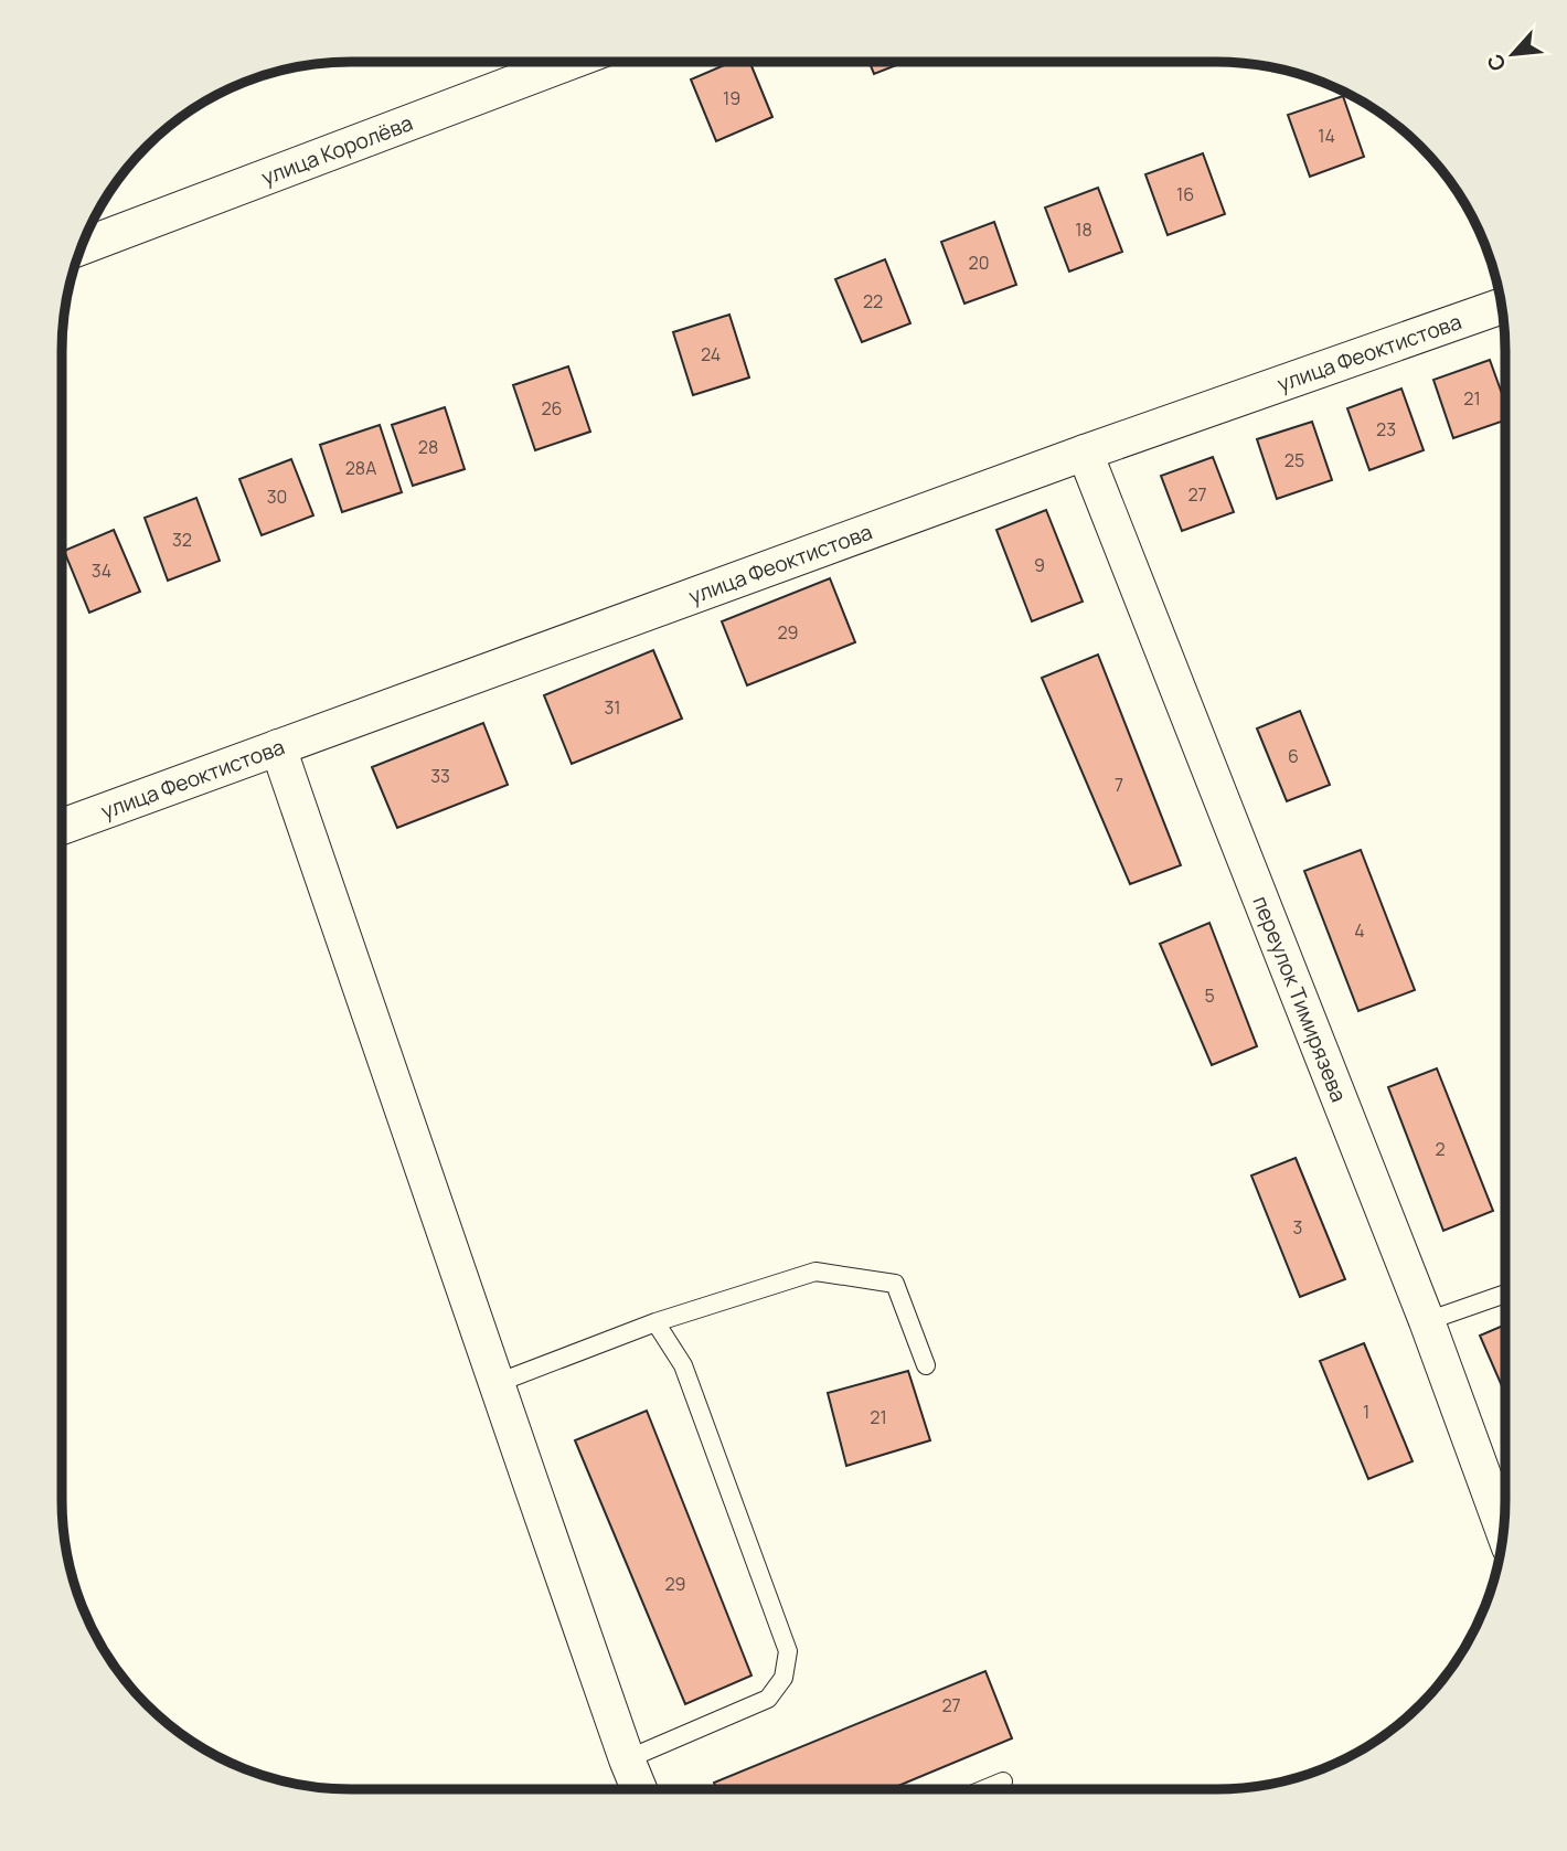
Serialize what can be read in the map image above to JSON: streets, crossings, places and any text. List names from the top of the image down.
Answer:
{
  "streets": {
    "street": ["улица Королёва", "улица Феоктистова", "переулок Тимирязева"]
  },
  "crossings": [
    ["улица Феоктистова", "переулок Тимирязева"]
  ],
  "house_numbers": [
    "19",
    "14",
    "16",
    "18",
    "20",
    "22",
    "24",
    "21",
    "26",
    "23",
    "28",
    "25",
    "28А",
    "27",
    "30",
    "32",
    "9",
    "34",
    "29",
    "31",
    "6",
    "33",
    "7",
    "4",
    "5",
    "2",
    "3",
    "1",
    "21",
    "29",
    "27"
  ],
  "north": "bottom left"
}
